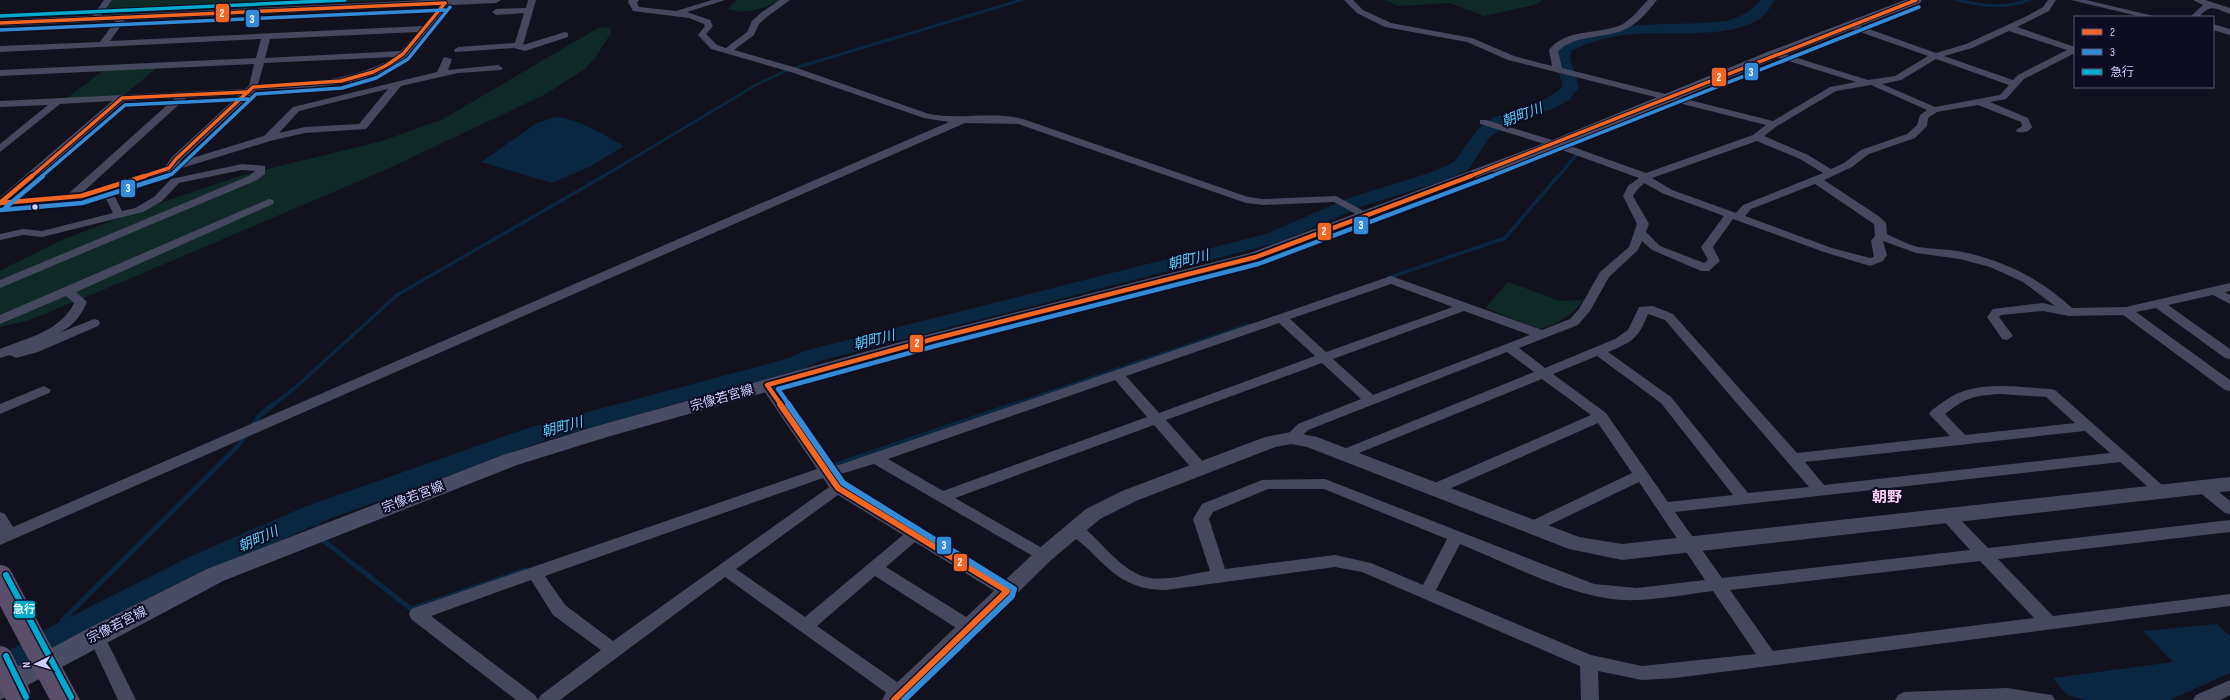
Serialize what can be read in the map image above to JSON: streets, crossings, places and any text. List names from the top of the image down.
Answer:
{
  "streets": {
    "main road": ["宗像若宮線"]
  },
  "districts": ["朝野"],
  "water": ["朝町川"],
  "lines": ["transit line 2", "transit line 急行", "transit line 3"],
  "legend": ["2", "3", "急行"],
  "north": "left"
}
